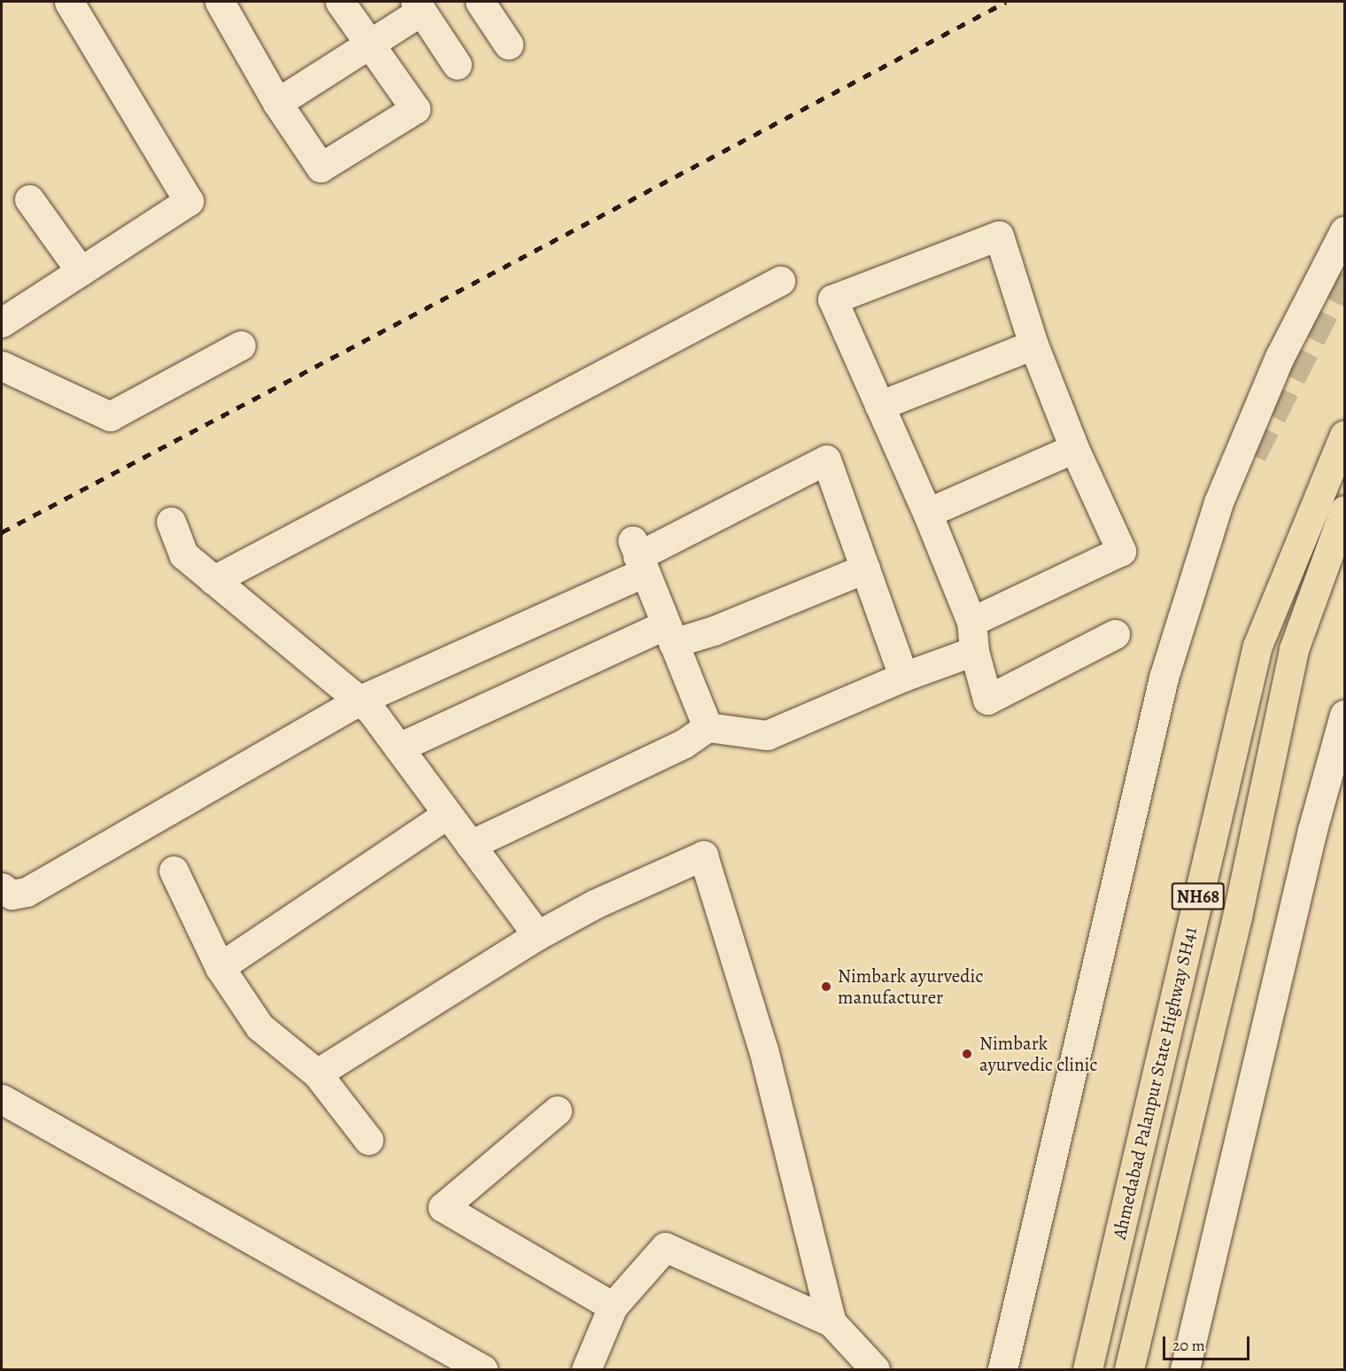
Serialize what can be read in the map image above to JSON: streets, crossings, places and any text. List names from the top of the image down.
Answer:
{
  "streets": {
    "highway": ["NH68", "Ahmedabad Palanpur State Highway SH41"]
  },
  "places": ["Nimbark ayurvedic manufacturer", "Nimbark ayurvedic clinic"],
  "scale_bar": "20 m"
}
